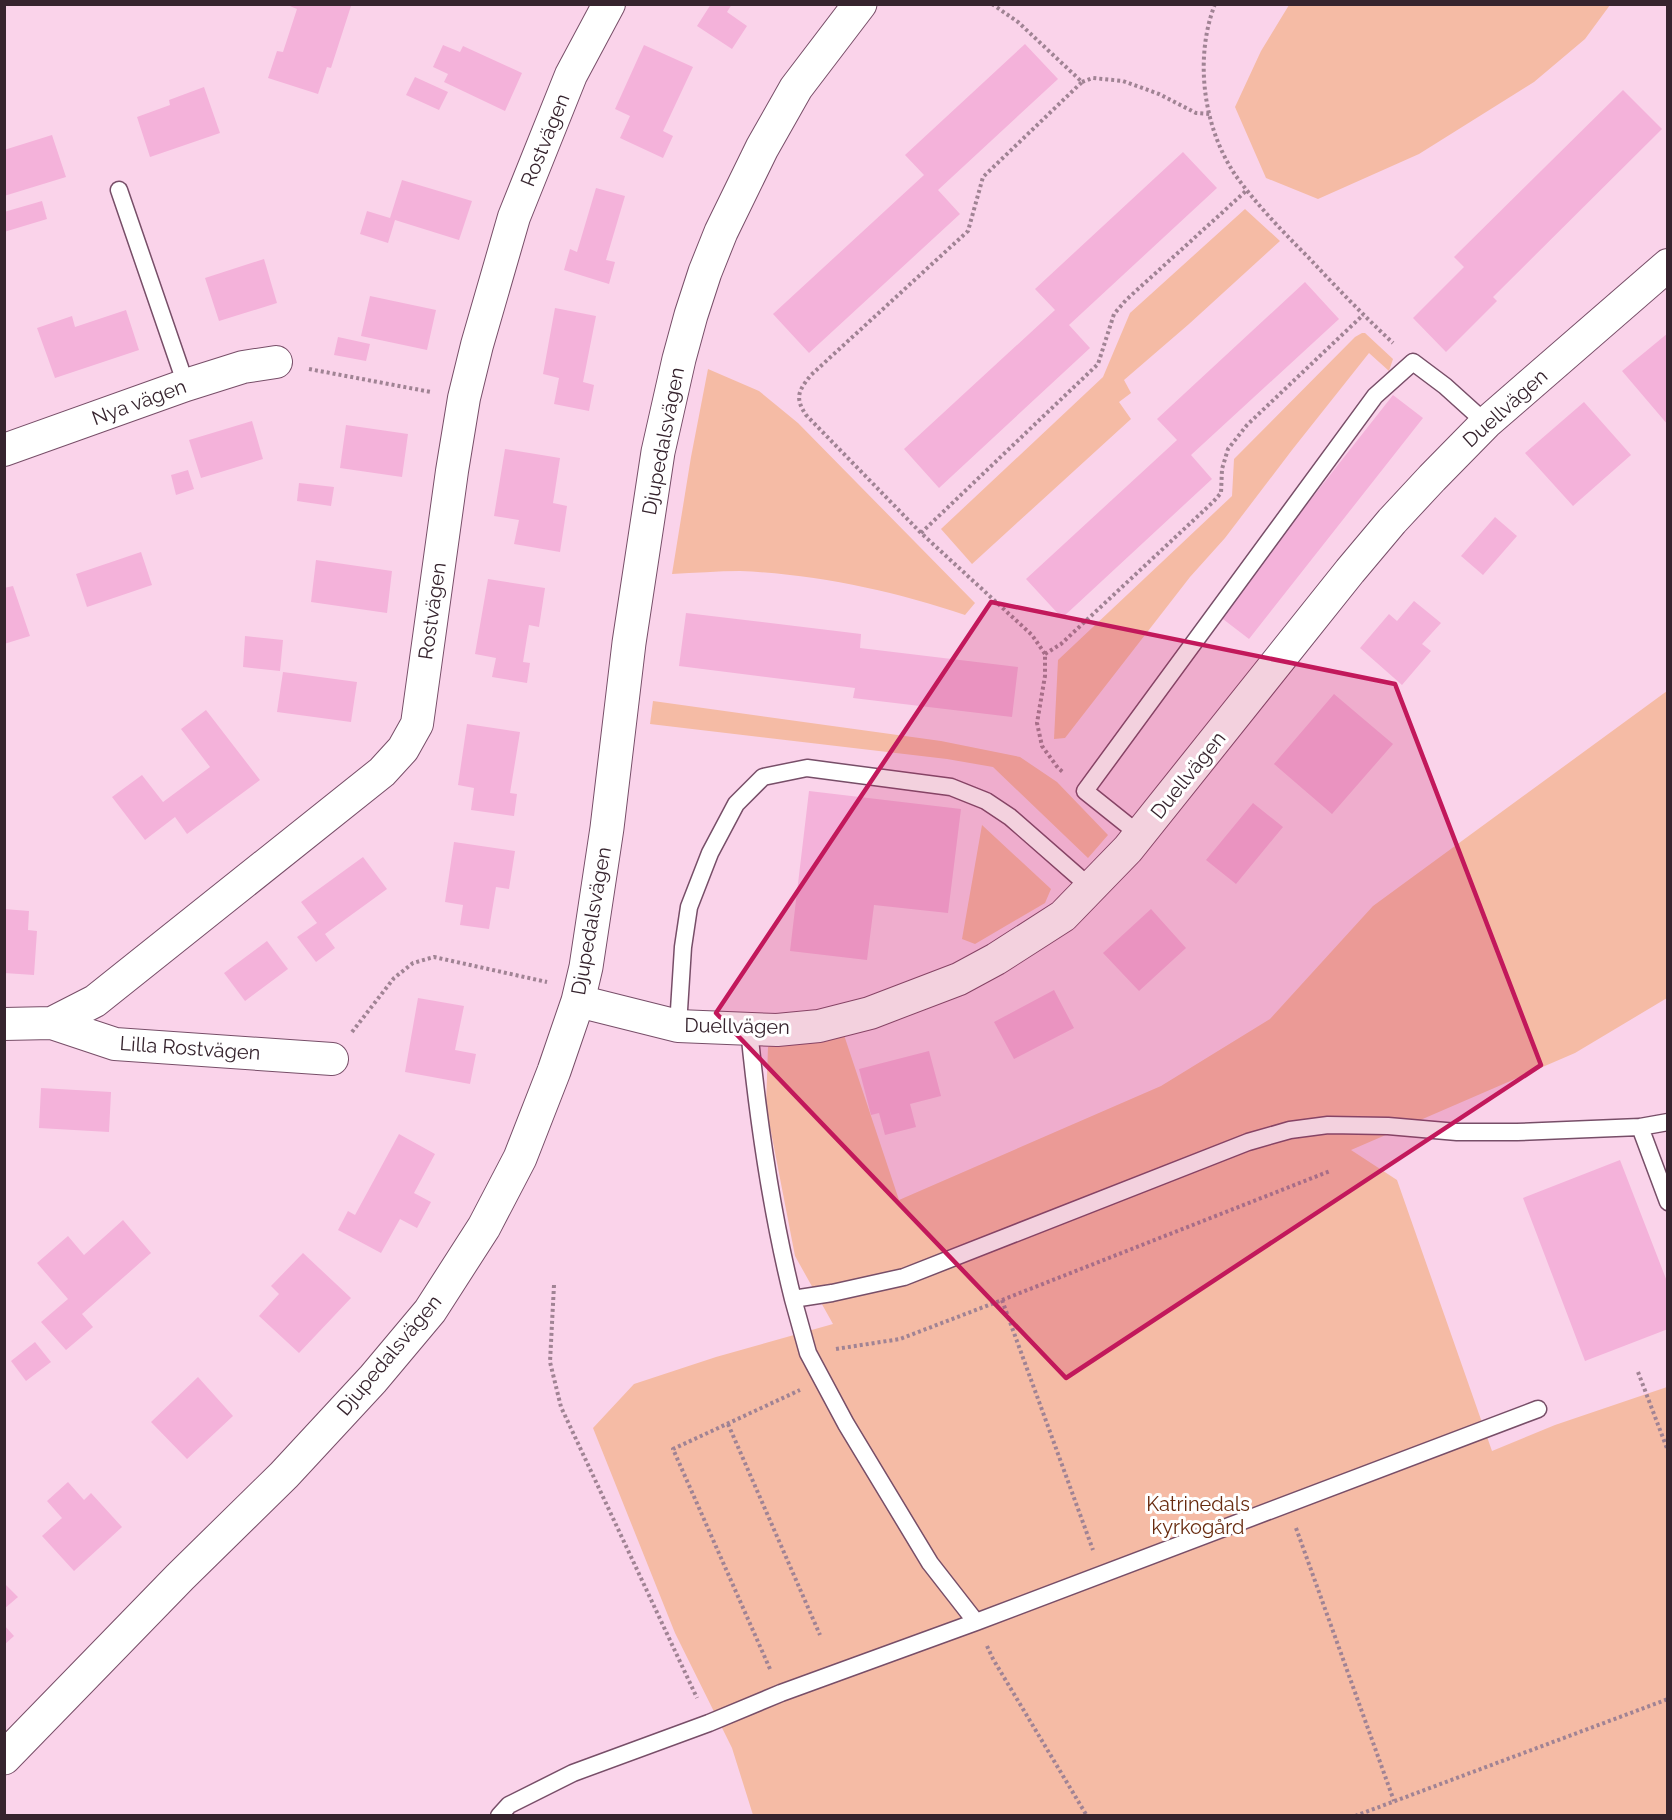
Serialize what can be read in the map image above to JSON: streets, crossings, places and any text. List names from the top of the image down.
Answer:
{
  "streets": {
    "street": [
      "Rostvägen",
      "Nya vägen",
      "Duellvägen",
      "Djupedalsvägen",
      "Lilla Rostvägen"
    ]
  },
  "crossings": [
    ["Rostvägen", "Lilla Rostvägen"],
    ["Duellvägen", "Djupedalsvägen"]
  ],
  "parks": ["Katrinedals kyrkogård"]
}
